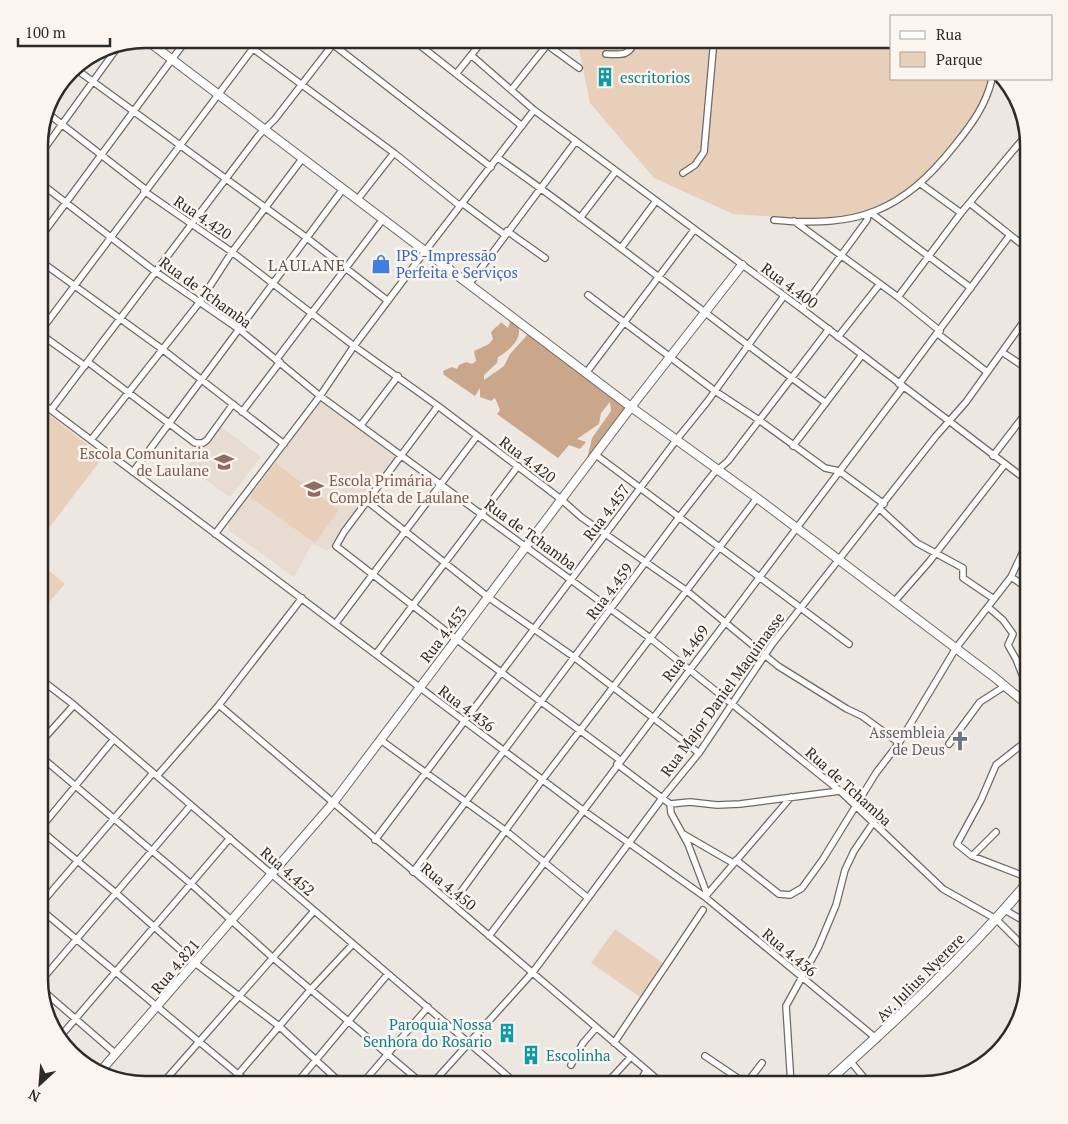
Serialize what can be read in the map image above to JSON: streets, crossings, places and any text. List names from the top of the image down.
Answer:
{
  "streets": {
    "main road": ["Av. Julius Nyerere"],
    "street": [
      "Rua 4.420",
      "Rua 4.400",
      "Rua de Tchamba",
      "Rua 4.457",
      "Rua 4.459",
      "Rua 4.453",
      "Rua 4.469",
      "Rua Major Daniel Maquinasse",
      "Rua 4.436",
      "Rua 4.452",
      "Rua 4.450",
      "Rua 4.821"
    ]
  },
  "crossings": [
    ["Rua 4.420", "Rua 4.457"],
    ["Rua 4.420", "Rua 4.459"],
    ["Rua 4.420", "Rua 4.453"],
    ["Rua 4.420", "Rua 4.469"],
    ["Rua 4.420", "Rua Major Daniel Maquinasse"],
    ["Rua 4.400", "Rua 4.457"],
    ["Rua 4.400", "Rua 4.459"],
    ["Rua 4.400", "Rua 4.453"],
    ["Rua 4.400", "Rua 4.469"],
    ["Rua 4.400", "Rua Major Daniel Maquinasse"],
    ["Rua de Tchamba", "Rua 4.457"],
    ["Rua de Tchamba", "Rua 4.459"],
    ["Rua de Tchamba", "Rua 4.453"],
    ["Rua de Tchamba", "Rua 4.469"],
    ["Rua de Tchamba", "Rua Major Daniel Maquinasse"],
    ["Rua de Tchamba", "Av. Julius Nyerere"],
    ["Rua 4.457", "Rua 4.436"],
    ["Rua 4.457", "Rua 4.450"],
    ["Rua 4.459", "Rua 4.436"],
    ["Rua 4.459", "Rua 4.450"],
    ["Rua 4.453", "Rua 4.436"],
    ["Rua 4.453", "Rua 4.452"],
    ["Rua 4.453", "Rua 4.450"],
    ["Rua 4.453", "Rua 4.821"],
    ["Rua 4.469", "Rua 4.436"],
    ["Rua 4.469", "Rua 4.450"],
    ["Rua Major Daniel Maquinasse", "Rua 4.436"],
    ["Rua Major Daniel Maquinasse", "Rua 4.452"],
    ["Rua Major Daniel Maquinasse", "Rua 4.450"],
    ["Rua 4.436", "Av. Julius Nyerere"],
    ["Rua 4.452", "Rua 4.821"]
  ],
  "districts": ["LAULANE"],
  "places": {
    "building": ["escritorios", "Paroquia Nossa Senhora do Rosario", "Escolinha"],
    "shop": ["IPS -Impressão Perfeita e Serviços"],
    "school or university": ["Escola Comunitaria de Laulane", "Escola Primária Completa de Laulane"],
    "church": ["Assembleia de Deus"]
  },
  "legend": ["Rua", "Parque"],
  "scale_bar": "100 m",
  "north": "bottom left"
}
